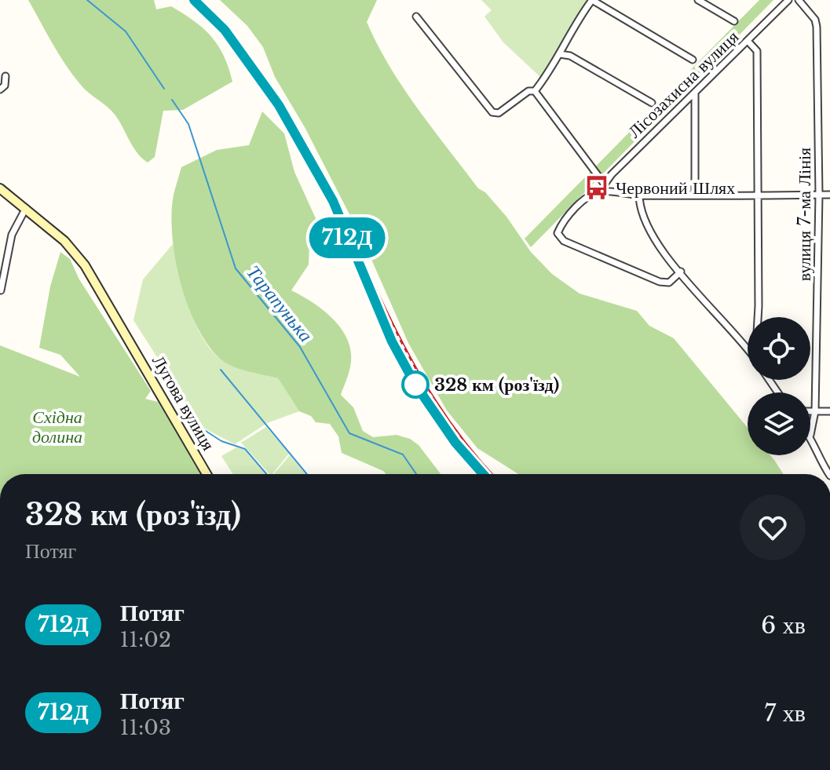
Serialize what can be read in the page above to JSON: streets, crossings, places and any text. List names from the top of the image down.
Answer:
{
  "streets": {
    "street": ["Лісозахисна вулиця", "вулиця 7-ма Лінія", "Лугова вулиця"]
  },
  "water": ["Тарапунька"],
  "parks": ["Східна долина"],
  "places": {
    "bus stop": ["Червоний Шлях"],
    "other": ["328 км (роз'їзд)"]
  },
  "page": {
    "on_map": "712Д",
    "heading": ["328 км (роз'їзд)", "Потяг"],
    "list": [
      {
        "mark": "712Д",
        "name": "Потяг",
        "note": "11:02",
        "value": "6 хв"
      },
      {
        "mark": "712Д",
        "name": "Потяг",
        "note": "11:03",
        "value": "7 хв"
      }
    ]
  }
}
